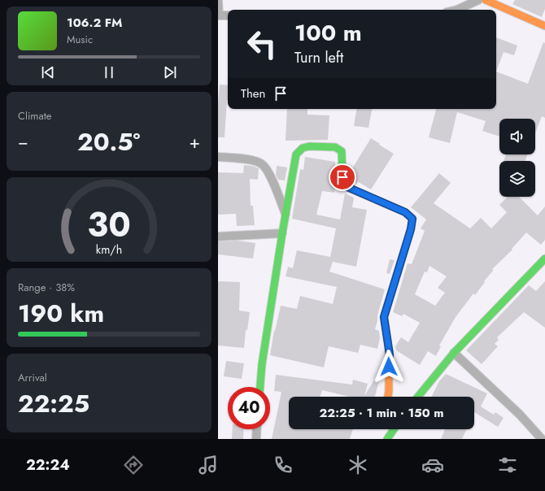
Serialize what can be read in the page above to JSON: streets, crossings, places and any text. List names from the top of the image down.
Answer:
{
  "page": {
    "turn": ["100 m", "Turn left"],
    "song": ["106.2 FM", "Music"],
    "then": "Then",
    "tile": [
      "Climate",
      ["Range · 38%", "190 km"],
      ["Arrival", "22:25"]
    ],
    "heat": ["−", "20.5°", "+"],
    "limit": "40",
    "trip": "22:25 · 1 min · 150 m",
    "tabs": "22:24",
    "gauge": ["30", "km/h"]
  }
}
